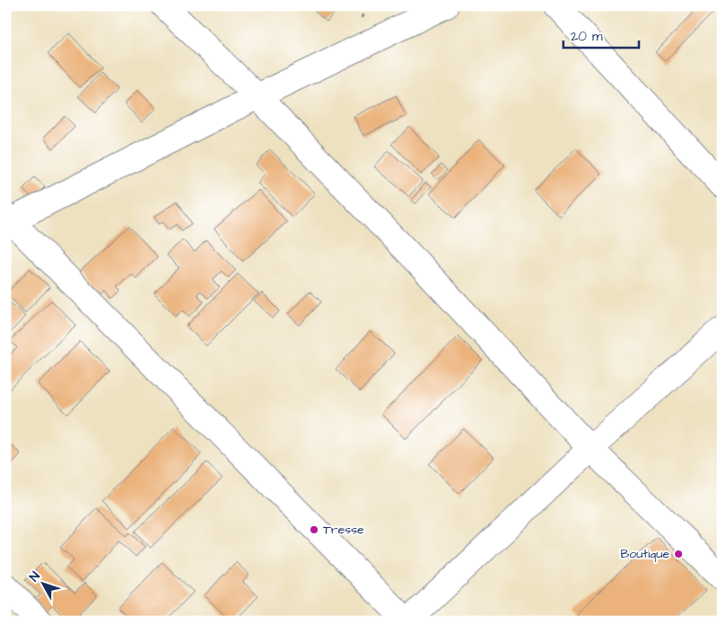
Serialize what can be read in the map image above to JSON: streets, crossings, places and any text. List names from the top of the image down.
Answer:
{
  "places": ["Tresse", "Boutique"],
  "scale_bar": "20 m",
  "north": "top left"
}
